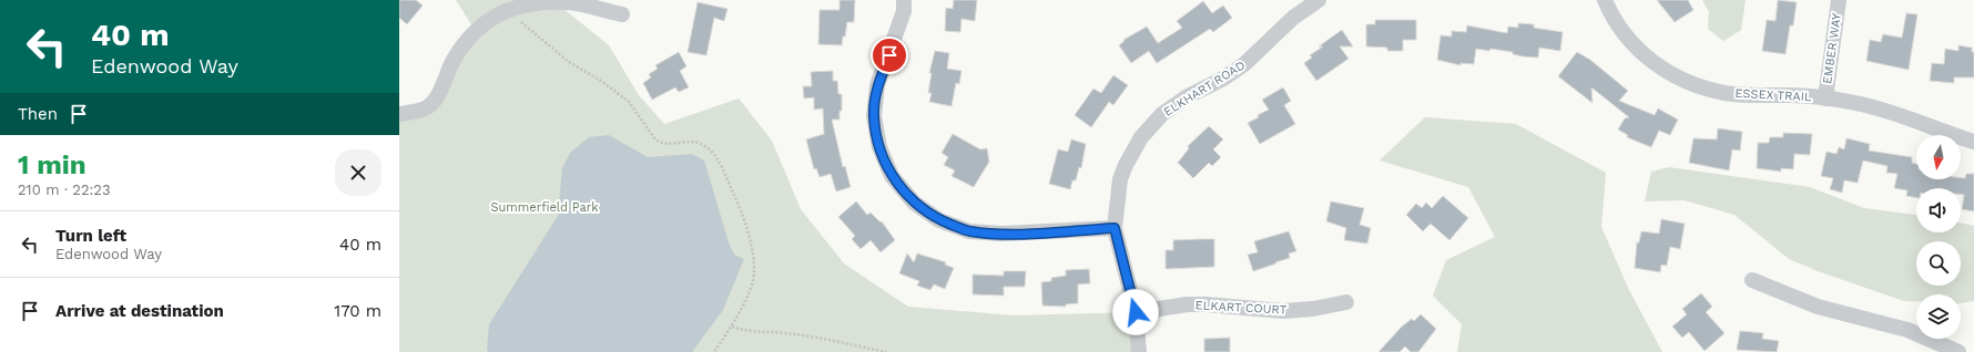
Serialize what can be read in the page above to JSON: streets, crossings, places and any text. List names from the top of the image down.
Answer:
{
  "streets": {
    "street": [
      "EMBER WAY",
      "ELKHART ROAD",
      "ESSEX TRAIL",
      "ELKART COURT"
    ]
  },
  "crossings": [
    ["EMBER WAY", "ESSEX TRAIL"],
    ["ELKHART ROAD", "ELKART COURT"]
  ],
  "parks": ["Summerfield Park"],
  "north": "bottom",
  "page": {
    "turn": ["40 m", "Edenwood Way"],
    "then": "Then",
    "heading": ["1 min", "210 m · 22:23"],
    "list": [
      {
        "name": "Turn left",
        "note": "Edenwood Way",
        "value": "40 m"
      },
      {
        "name": "Arrive at destination",
        "value": "170 m"
      }
    ]
  }
}
